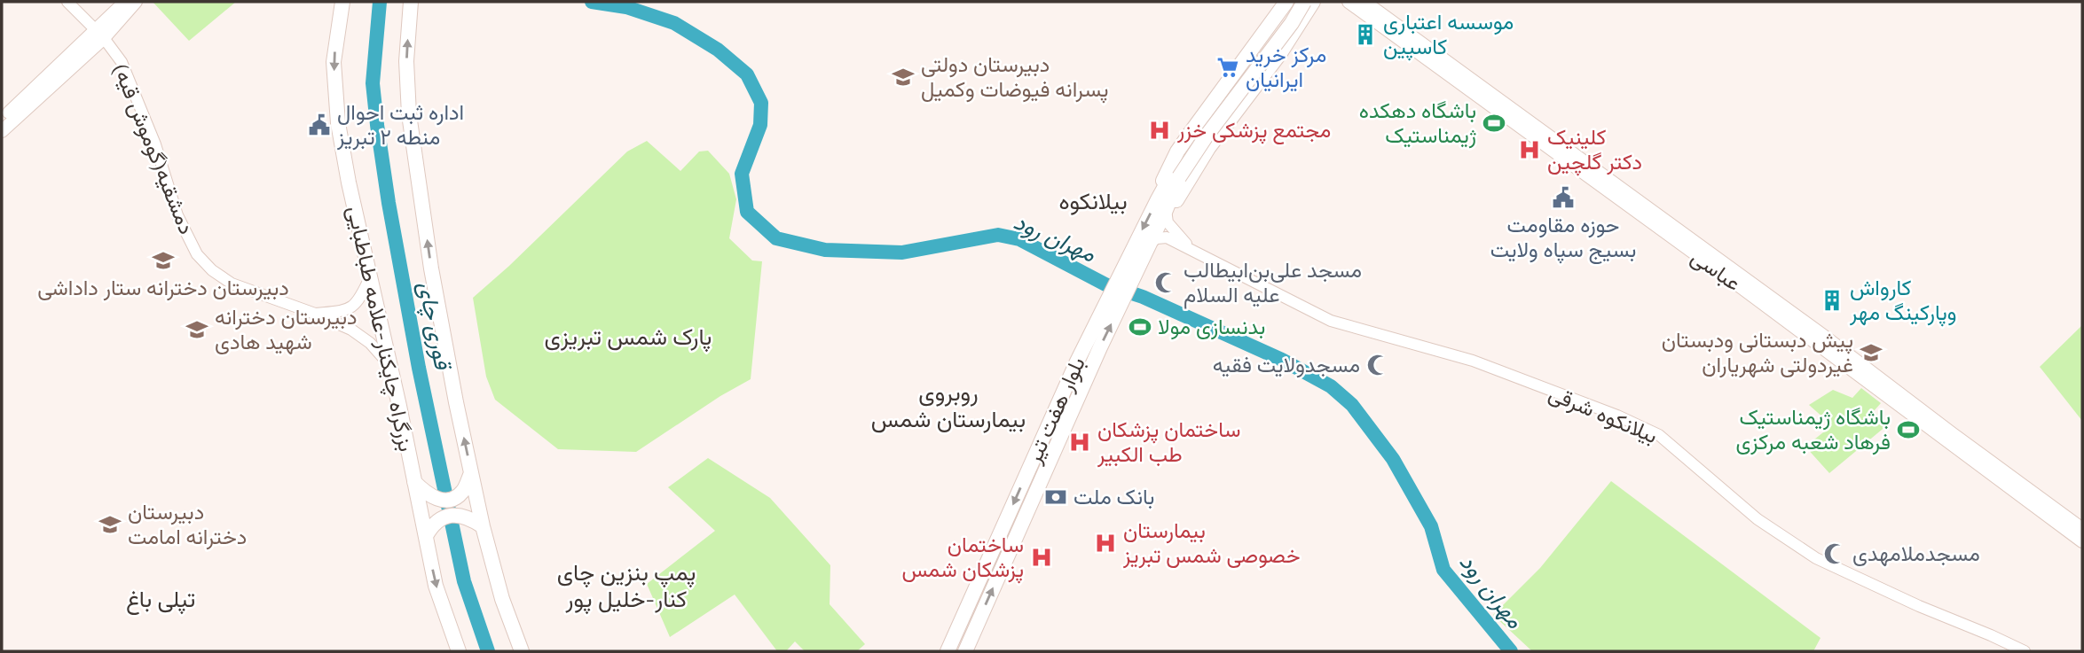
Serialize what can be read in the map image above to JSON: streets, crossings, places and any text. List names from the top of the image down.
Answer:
{
  "streets": {
    "highway": ["بزرگراه چایکنار-علامه طباطبایی", "بلوار هفت تیر"],
    "main road": ["دمشقیه(گوموش قیه)", "عباسى", "بیلانکوه شرقی"]
  },
  "crossings": [
    ["دمشقیه(گوموش قیه)", "بزرگراه چایکنار-علامه طباطبایی"],
    ["بلوار هفت تیر", "بیلانکوه شرقی"]
  ],
  "districts": [
    "بیلانکوه",
    "پارک شمس تبریزی",
    "روبروی بیمارستان شمس",
    "پمپ بنزین چای کنار-خلیل پور",
    "تپلی باغ"
  ],
  "water": ["مهران رود", "قوری چای"],
  "places": {
    "building": ["موسسه اعتباری کاسپین", "کارواش وپارکینگ مهر"],
    "supermarket": ["مرکز خرید ایرانیان"],
    "school or university": [
      "دبیرستان دولتی پسرانه فیوضات وکمیل",
      "دبیرستان دخترانه ستار داداشی",
      "دبیرستان دخترانه شهید هادی",
      "پیش دبستانی ودبستان غیردولتی شهریاران",
      "دبیرستان دخترانه امامت"
    ],
    "sports": ["باشگاه دهکده ژیمناستیک", "بدنسازی مولا", "باشگاه ژیمناستیک فرهاد شعبه مرکزی"],
    "public building": ["اداره ثبت احوال منطه ۲ تبریز", "حوزه مقاومت بسیج سپاه ولایت"],
    "hospital": [
      "مجتمع پزشکی خزر",
      "کلینیک دکتر گلچین",
      "ساختمان پزشکان طب الکبیر",
      "بیمارستان خصوصی شمس تبریز",
      "ساختمان پزشکان شمس"
    ],
    "mosque": ["مسجد علی‌بن‌ابیطالب علیه السلام", "مسجدولایت فقیه", "مسجدملامهدی"],
    "bank": ["بانک ملت"]
  }
}
